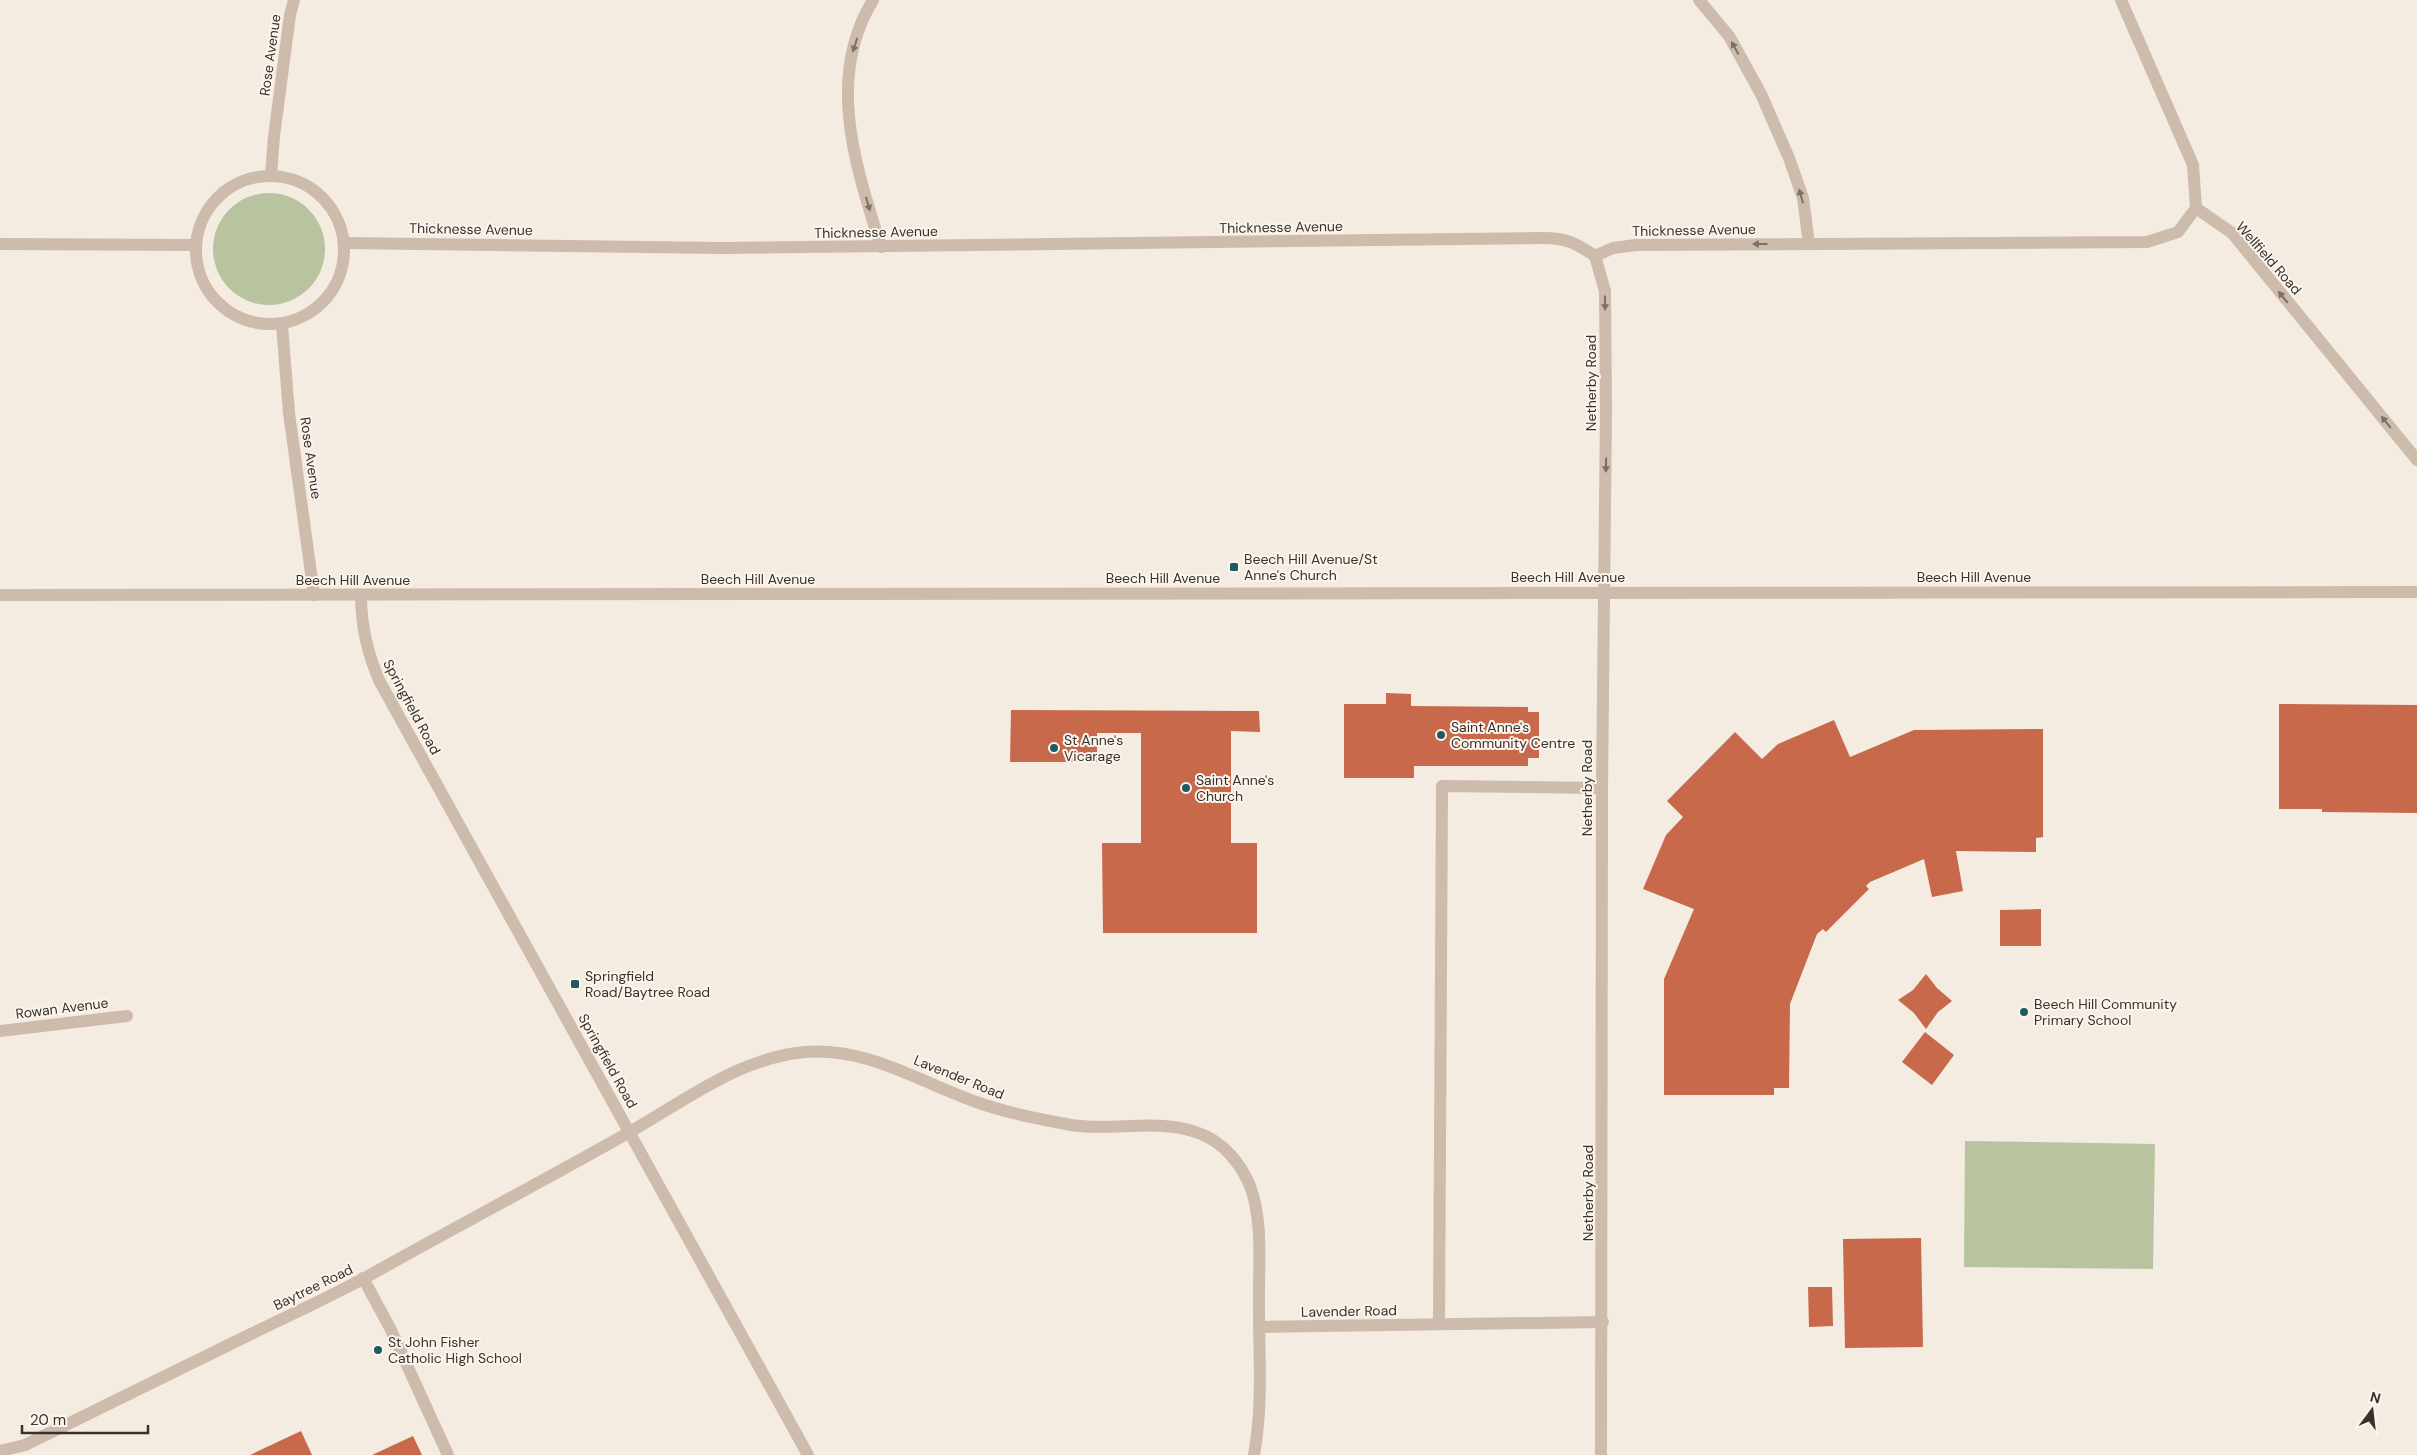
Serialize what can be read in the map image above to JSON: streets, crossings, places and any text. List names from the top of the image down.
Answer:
{
  "streets": {
    "street": [
      "Rose Avenue",
      "Thicknesse Avenue",
      "Wellfield Road",
      "Netherby Road",
      "Beech Hill Avenue",
      "Springfield Road",
      "Rowan Avenue",
      "Lavender Road",
      "Baytree Road"
    ]
  },
  "crossings": [
    ["Rose Avenue", "Thicknesse Avenue"],
    ["Rose Avenue", "Beech Hill Avenue"],
    ["Thicknesse Avenue", "Wellfield Road"],
    ["Thicknesse Avenue", "Netherby Road"],
    ["Netherby Road", "Beech Hill Avenue"],
    ["Beech Hill Avenue", "Springfield Road"],
    ["Springfield Road", "Lavender Road"],
    ["Springfield Road", "Baytree Road"],
    ["Lavender Road", "Baytree Road"]
  ],
  "one_way": ["Wellfield Road"],
  "places": {
    "transit": ["Beech Hill Avenue/St Anne's Church", "Springfield Road/Baytree Road"],
    "other": [
      "Saint Anne's Community Centre",
      "St Anne's Vicarage",
      "Saint Anne's Church",
      "Beech Hill Community Primary School",
      "St John Fisher Catholic High School"
    ]
  },
  "scale_bar": "20 m",
  "north": "top"
}
